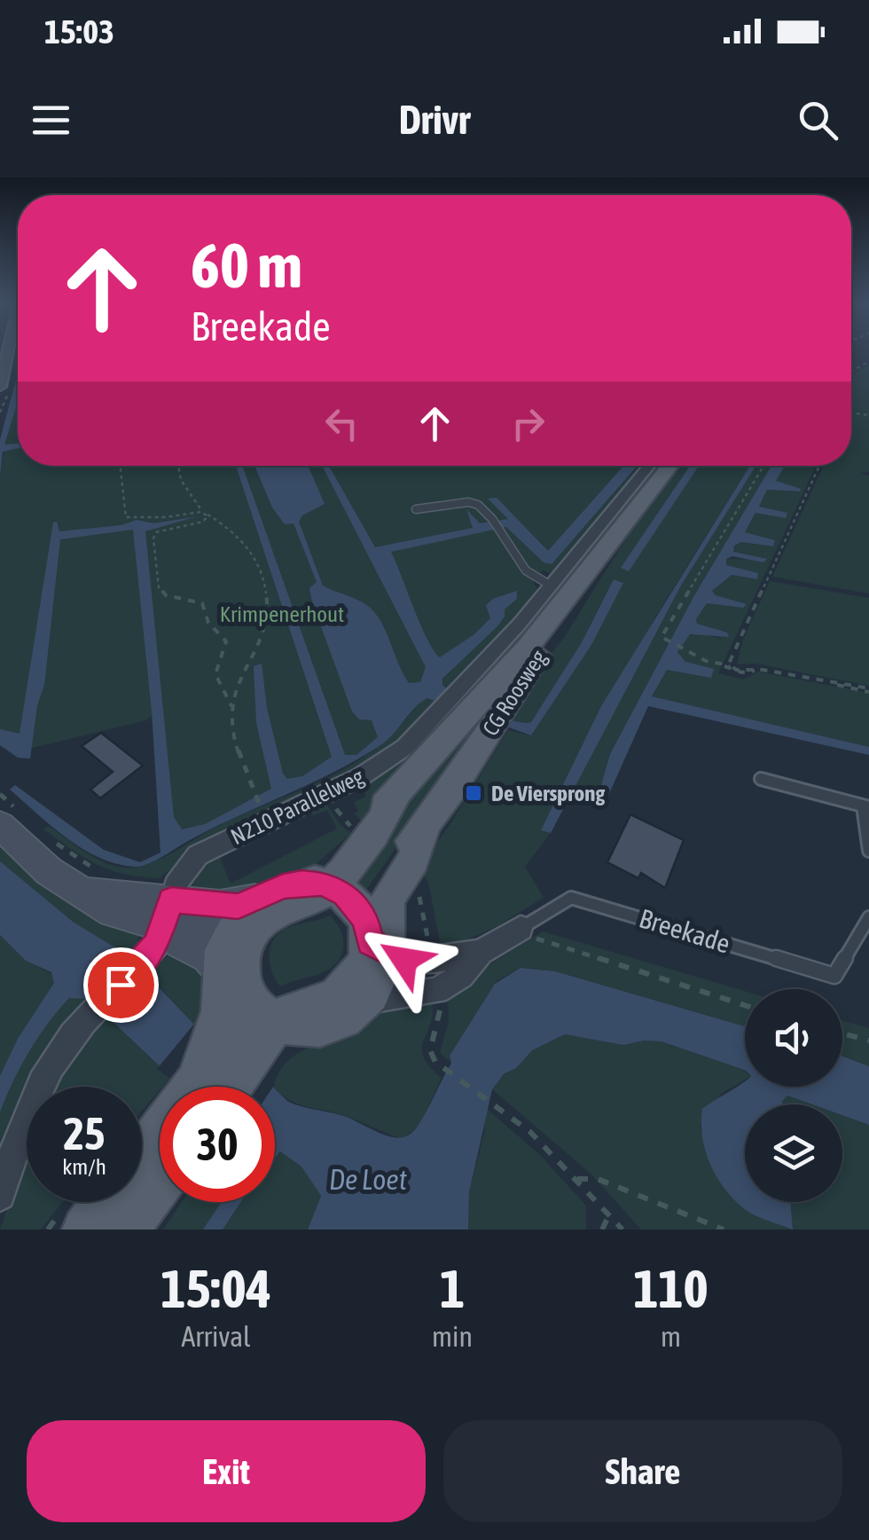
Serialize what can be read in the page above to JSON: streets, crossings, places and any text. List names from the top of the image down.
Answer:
{
  "streets": {
    "main road": ["CG Roosweg"],
    "street": ["N210 Parallelweg", "Breekade"]
  },
  "crossings": [
    ["CG Roosweg", "N210 Parallelweg"],
    ["CG Roosweg", "Breekade"]
  ],
  "water": ["De Loet"],
  "parks": ["Krimpenerhout"],
  "places": {
    "transit": ["De Viersprong"]
  },
  "page": {
    "status": "15:03",
    "header": "Drivr",
    "turn": ["60 m", "Breekade"],
    "speed": "25 km/h",
    "limit": "30",
    "eta": [
      "15:04",
      "Arrival",
      "1",
      "min",
      "110",
      "m"
    ],
    "buttons": ["Exit", "Share"]
  }
}
